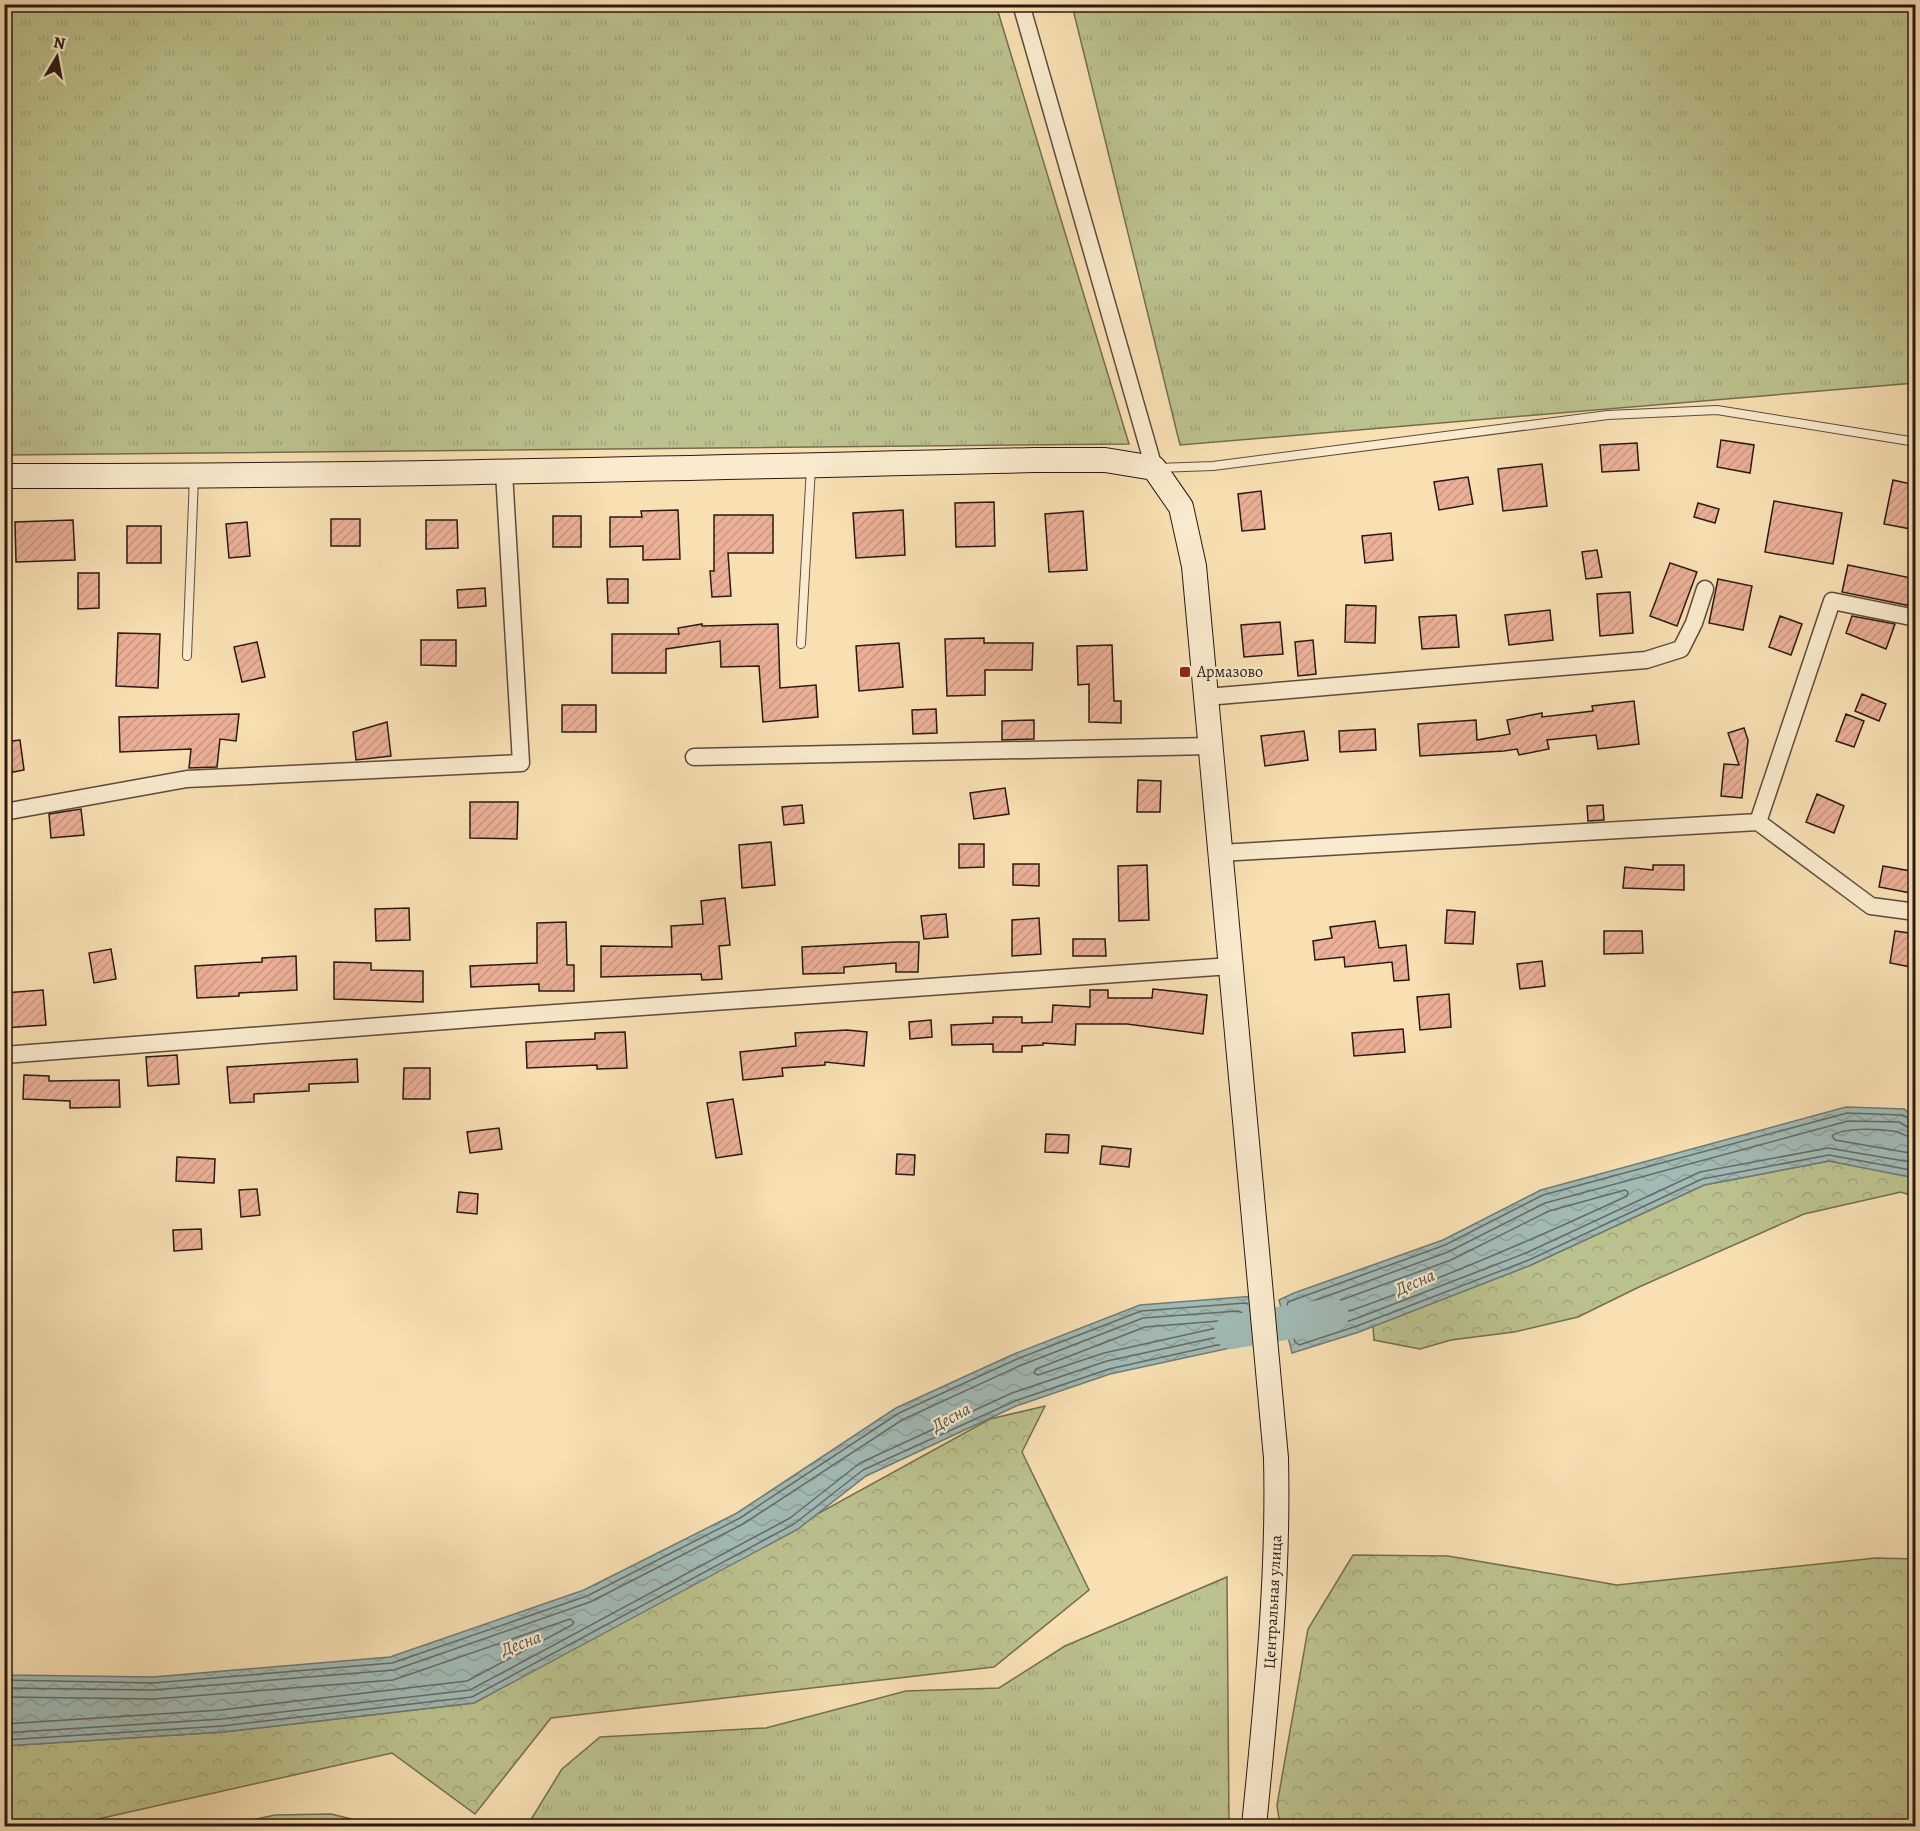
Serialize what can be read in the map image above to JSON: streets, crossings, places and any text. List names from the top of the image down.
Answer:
{
  "streets": {
    "street": ["Центральная улица"]
  },
  "water": ["Десна"],
  "places": {
    "transit": ["Армазово"]
  },
  "north": "top"
}
